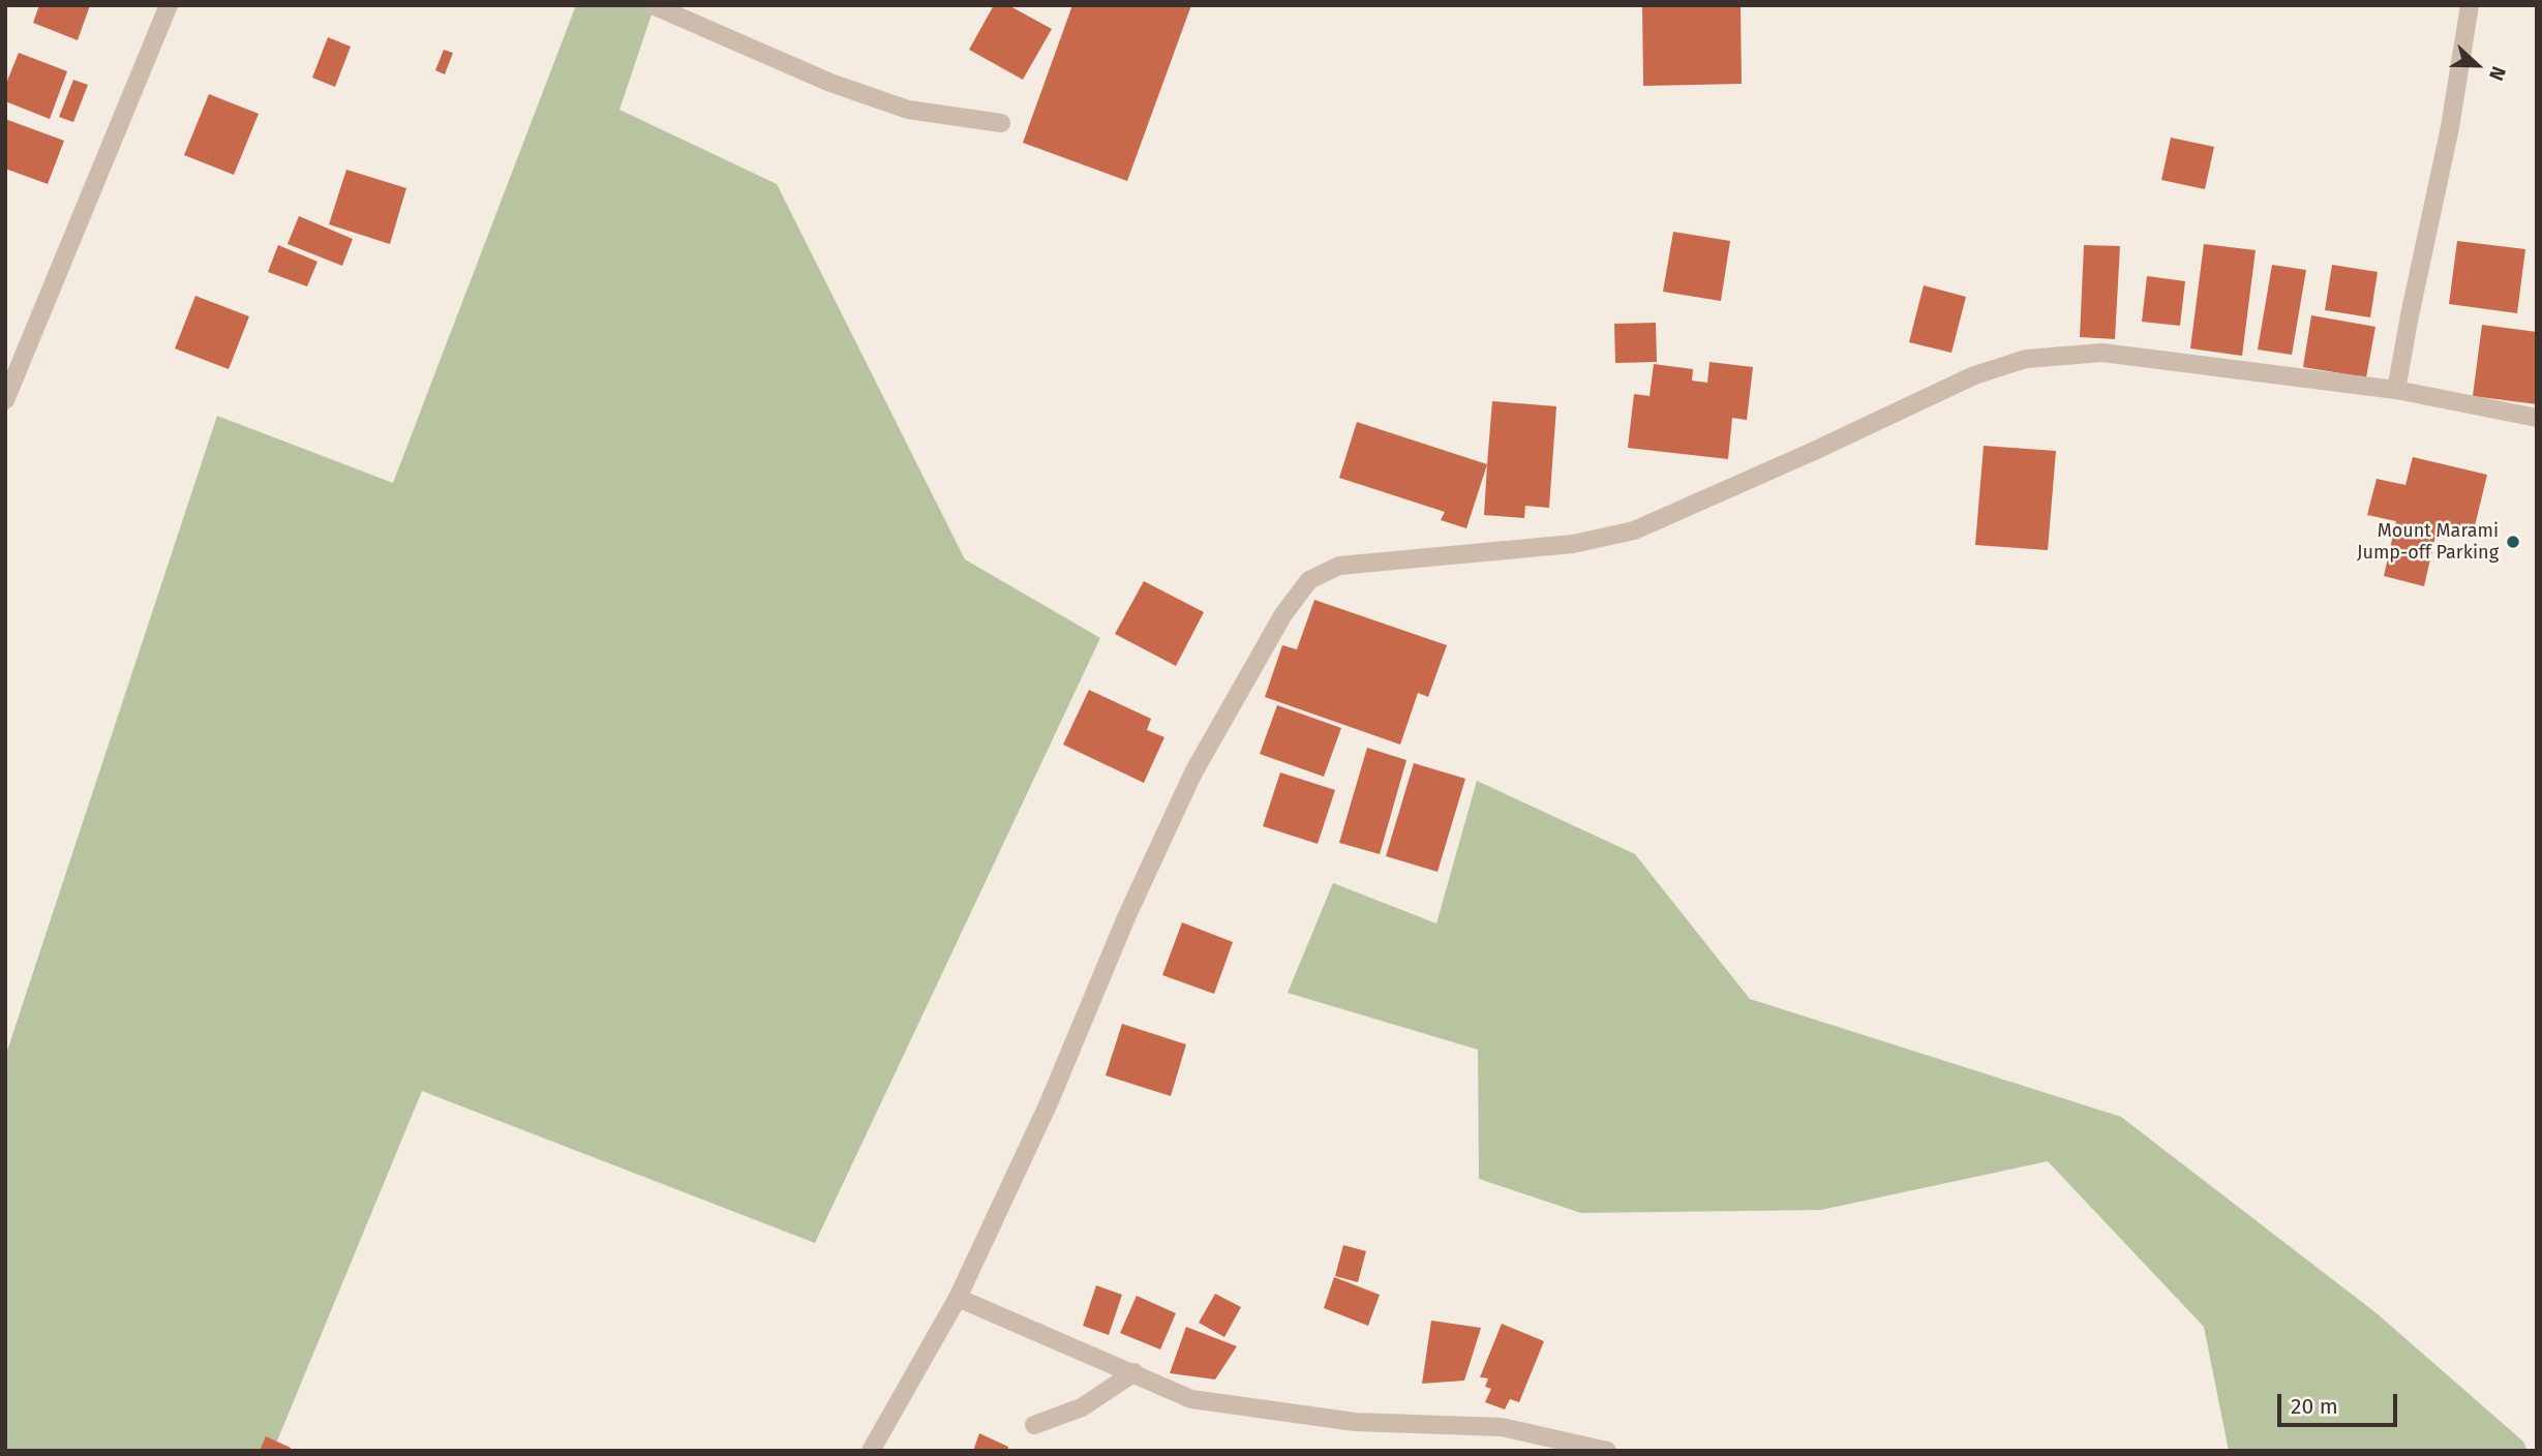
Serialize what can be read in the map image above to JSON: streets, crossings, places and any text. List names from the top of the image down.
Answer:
{
  "places": ["Mount Marami Jump-off Parking"],
  "scale_bar": "20 m",
  "north": "right"
}
